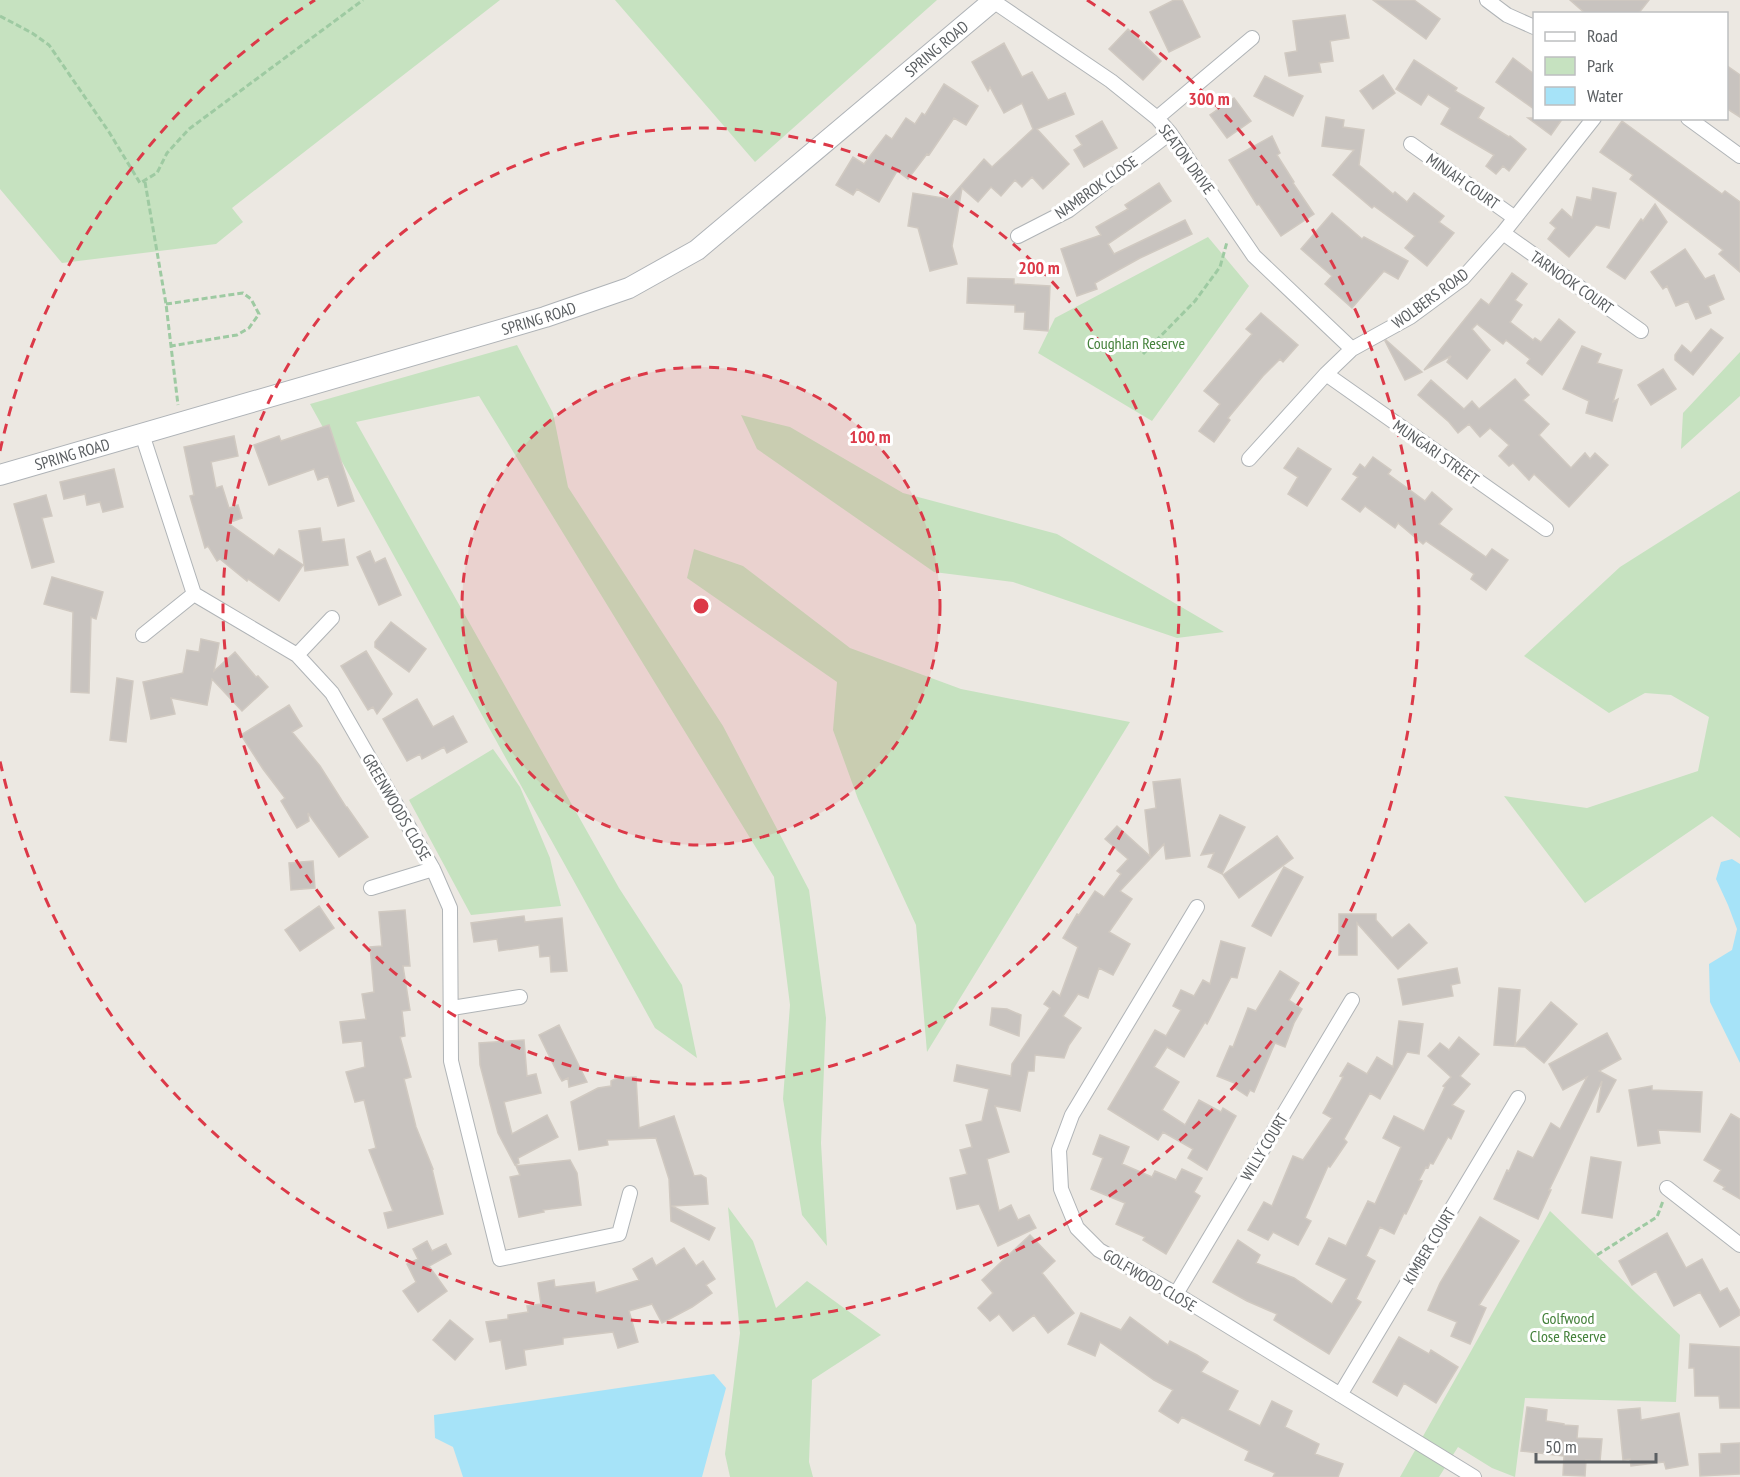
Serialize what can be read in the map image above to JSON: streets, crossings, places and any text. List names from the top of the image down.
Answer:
{
  "streets": {
    "main road": ["SPRING ROAD"],
    "street": [
      "SEATON DRIVE",
      "MINJAH COURT",
      "NAMBROK CLOSE",
      "TARNOOK COURT",
      "WOLBERS ROAD",
      "MUNGARI STREET",
      "GREENWOODS CLOSE",
      "WILLY COURT",
      "KIMBER COURT",
      "GOLFWOOD CLOSE"
    ]
  },
  "crossings": [
    ["SPRING ROAD", "SEATON DRIVE"],
    ["SEATON DRIVE", "NAMBROK CLOSE"],
    ["SEATON DRIVE", "WOLBERS ROAD"],
    ["MINJAH COURT", "WOLBERS ROAD"],
    ["TARNOOK COURT", "WOLBERS ROAD"],
    ["WOLBERS ROAD", "MUNGARI STREET"],
    ["WILLY COURT", "GOLFWOOD CLOSE"],
    ["KIMBER COURT", "GOLFWOOD CLOSE"]
  ],
  "parks": ["Coughlan Reserve", "Golfwood Close Reserve"],
  "legend": ["Road", "Park", "Water"],
  "scale_bar": "50 m",
  "rings": ["300 m", "200 m", "100 m"]
}
